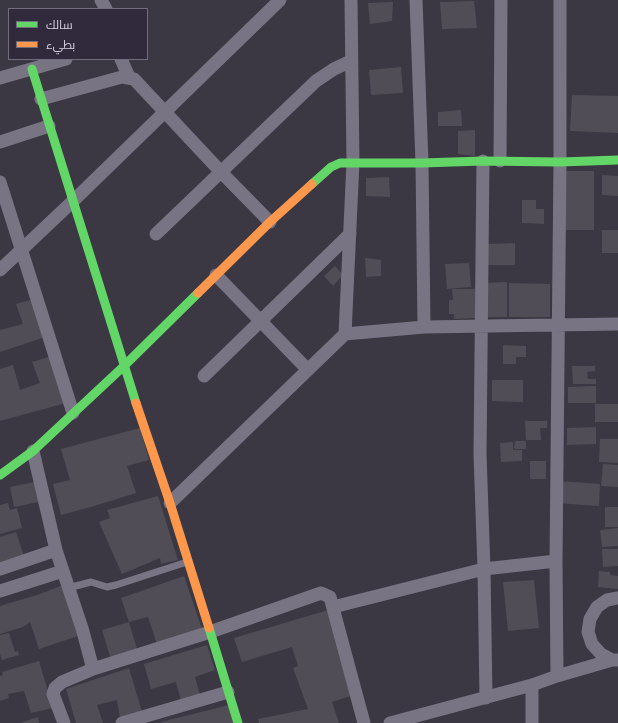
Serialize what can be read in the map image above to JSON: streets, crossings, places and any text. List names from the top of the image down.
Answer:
{
  "legend": ["سالك", "بطيء"]
}
